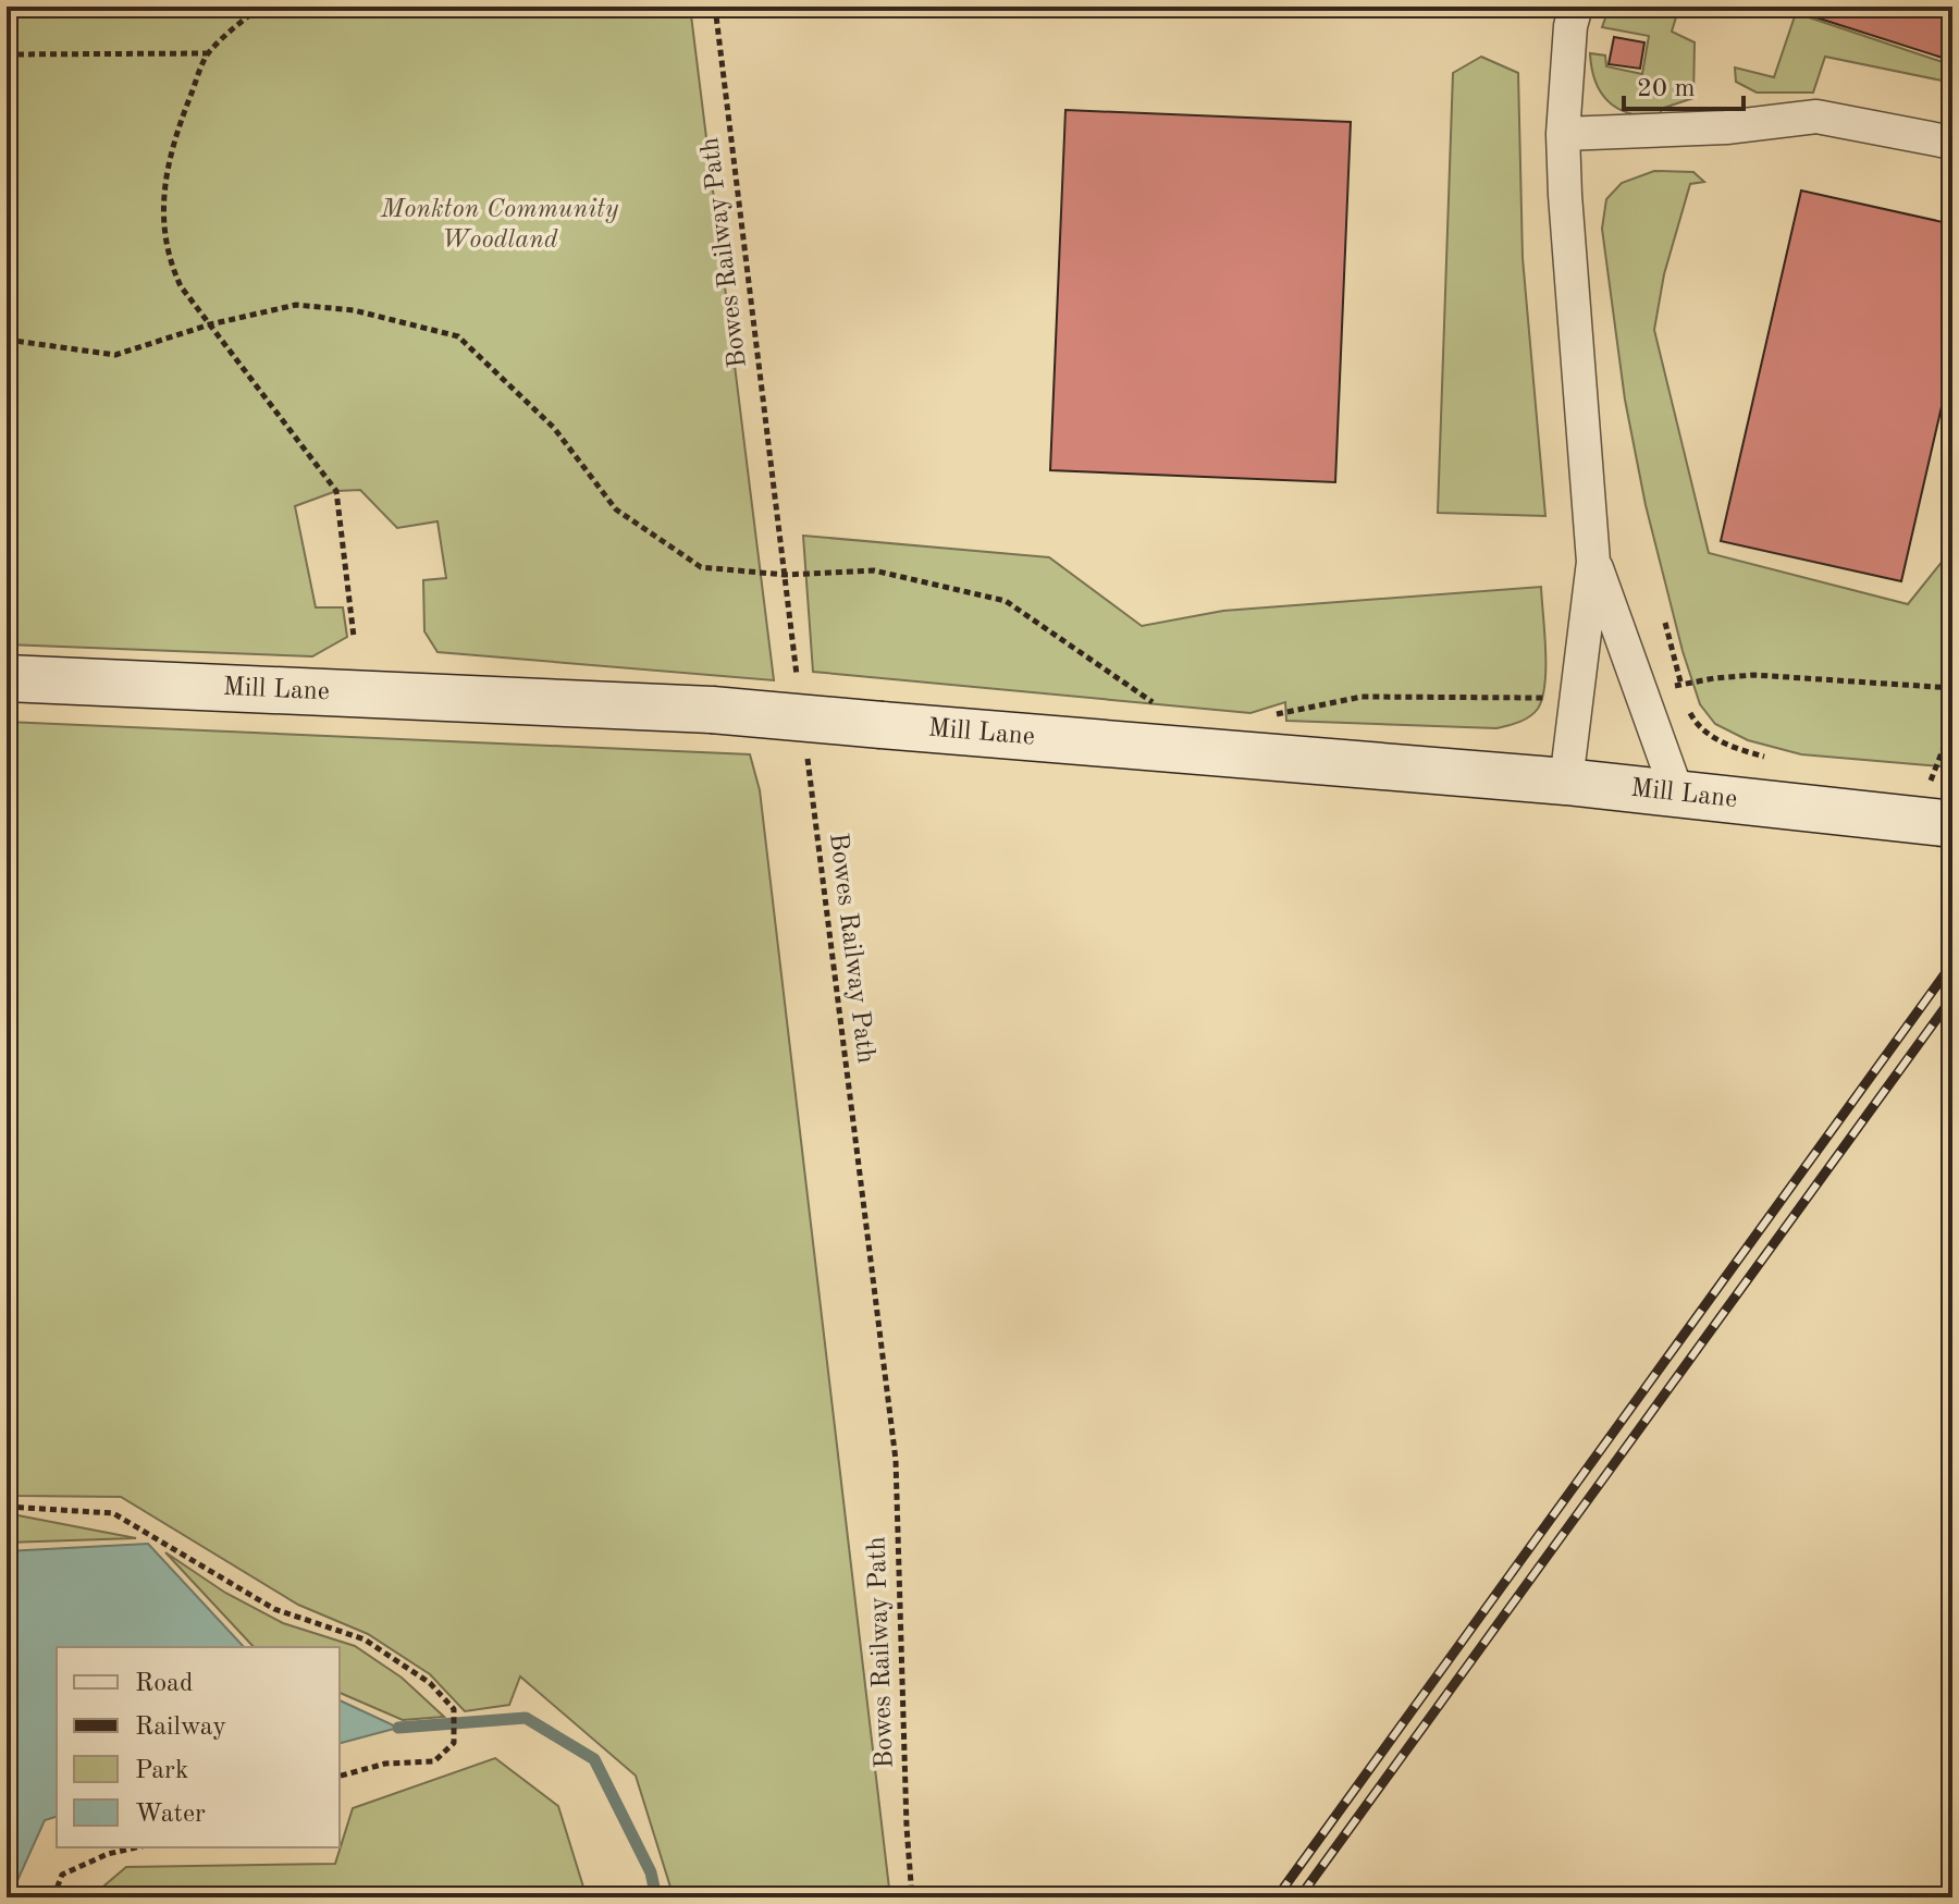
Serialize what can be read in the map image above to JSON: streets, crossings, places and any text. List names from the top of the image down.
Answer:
{
  "streets": {
    "main road": ["Mill Lane"],
    "path": ["Bowes Railway Path"]
  },
  "parks": ["Monkton Community Woodland"],
  "legend": [
    "Road",
    "Railway",
    "Park",
    "Water"
  ],
  "scale_bar": "20 m"
}
